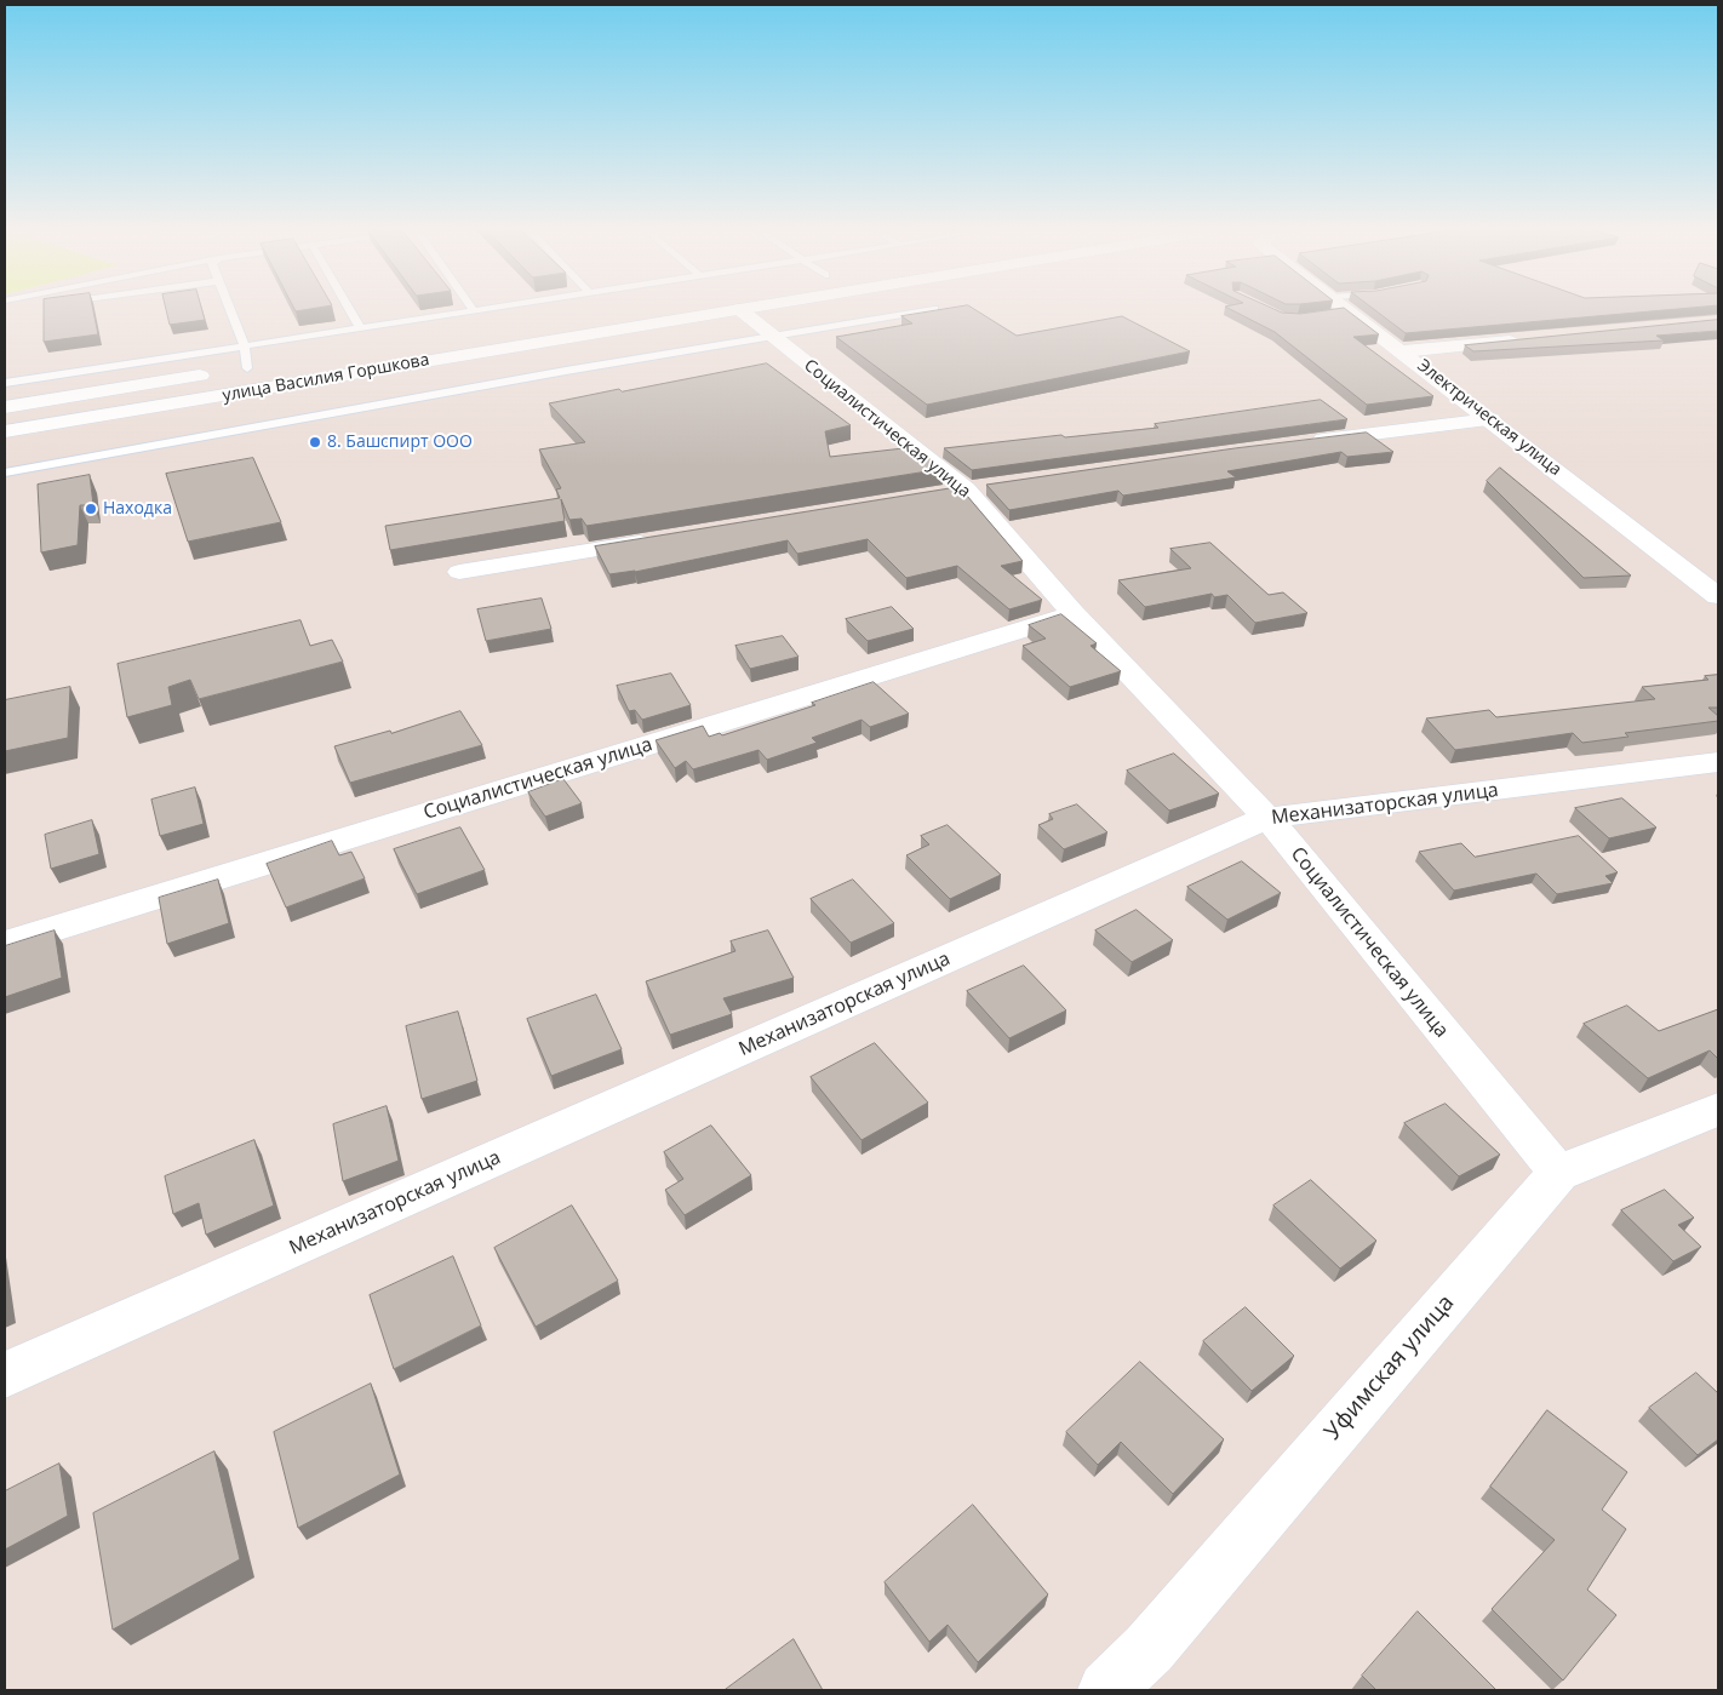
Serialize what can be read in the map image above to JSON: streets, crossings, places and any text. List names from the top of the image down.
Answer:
{
  "streets": {
    "street": [
      "улица Василия Горшкова",
      "Электрическая улица",
      "Социалистическая улица",
      "Механизаторская улица",
      "Уфимская улица"
    ]
  },
  "crossings": [
    ["улица Василия Горшкова", "Социалистическая улица"],
    ["Социалистическая улица", "Механизаторская улица"],
    ["Социалистическая улица", "Уфимская улица"]
  ],
  "places": ["8. Башспирт ООО", "Находка"]
}
